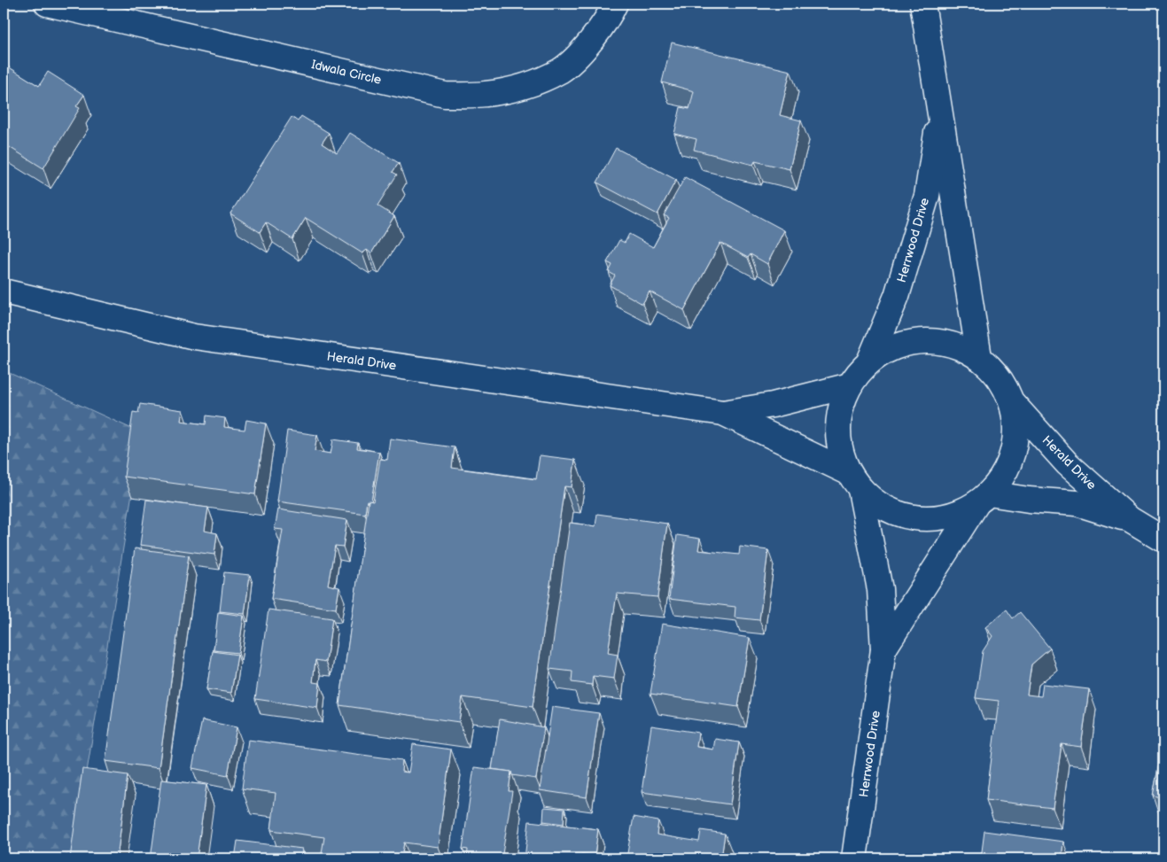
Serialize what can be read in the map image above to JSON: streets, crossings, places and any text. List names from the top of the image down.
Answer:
{
  "streets": {
    "street": ["Idwala Circle", "Herrwood Drive", "Herald Drive"]
  },
  "crossings": [
    ["Herrwood Drive", "Herald Drive"]
  ]
}
